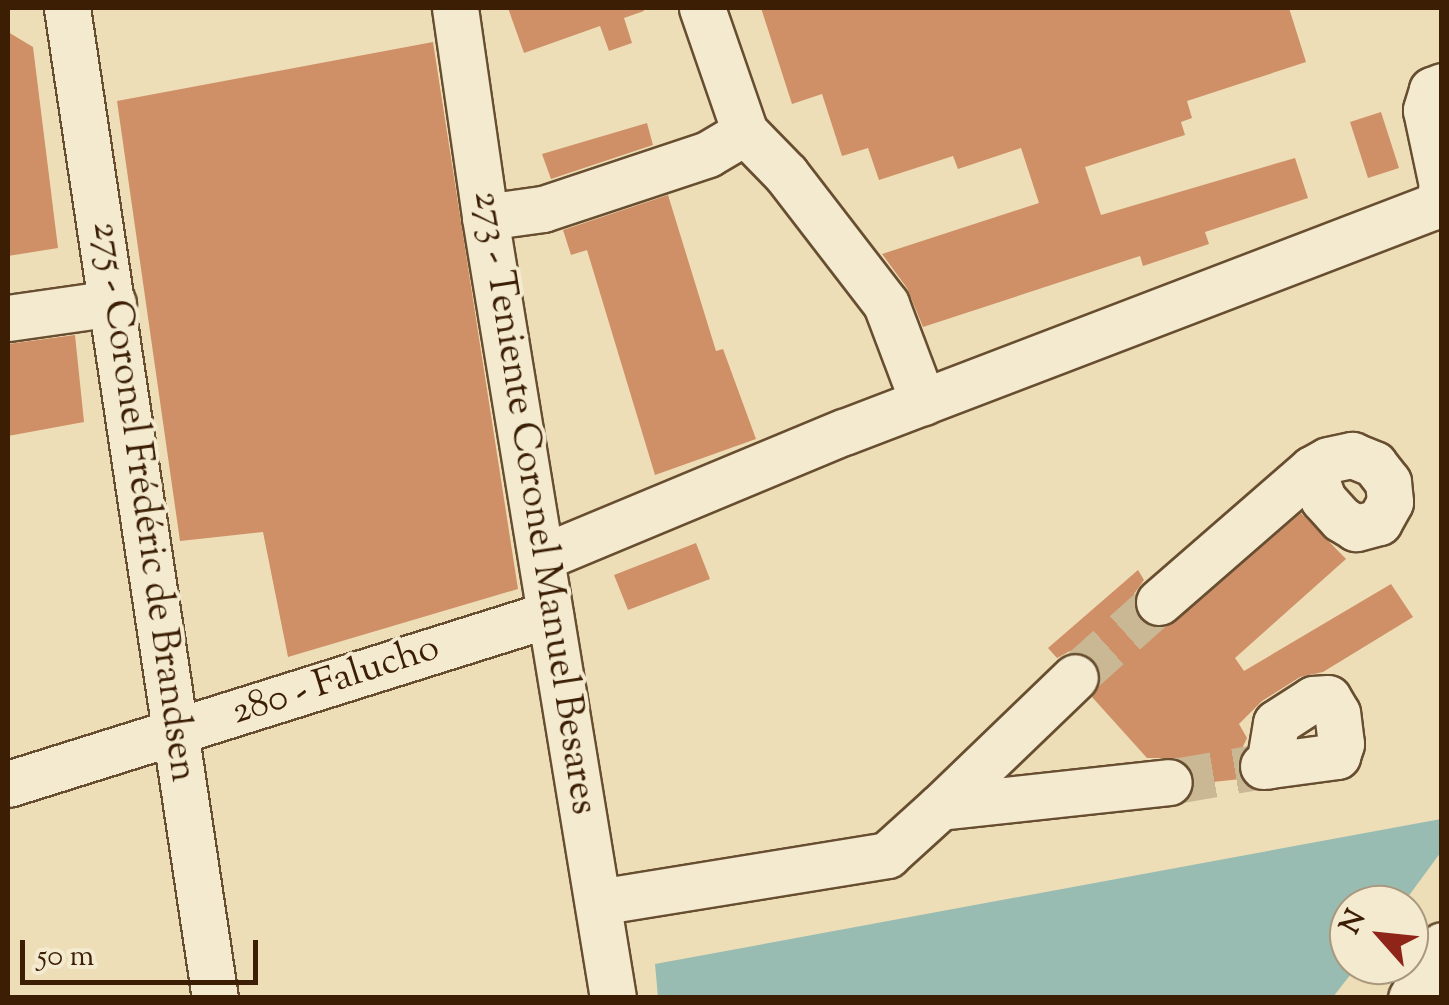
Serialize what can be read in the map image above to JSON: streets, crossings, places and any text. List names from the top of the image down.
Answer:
{
  "streets": {
    "street": ["275 - Coronel Frédéric de Brandsen", "273 - Teniente Coronel Manuel Besares", "280 - Falucho"]
  },
  "crossings": [
    ["275 - Coronel Frédéric de Brandsen", "280 - Falucho"],
    ["273 - Teniente Coronel Manuel Besares", "280 - Falucho"]
  ],
  "scale_bar": "50 m",
  "north": "top left"
}
